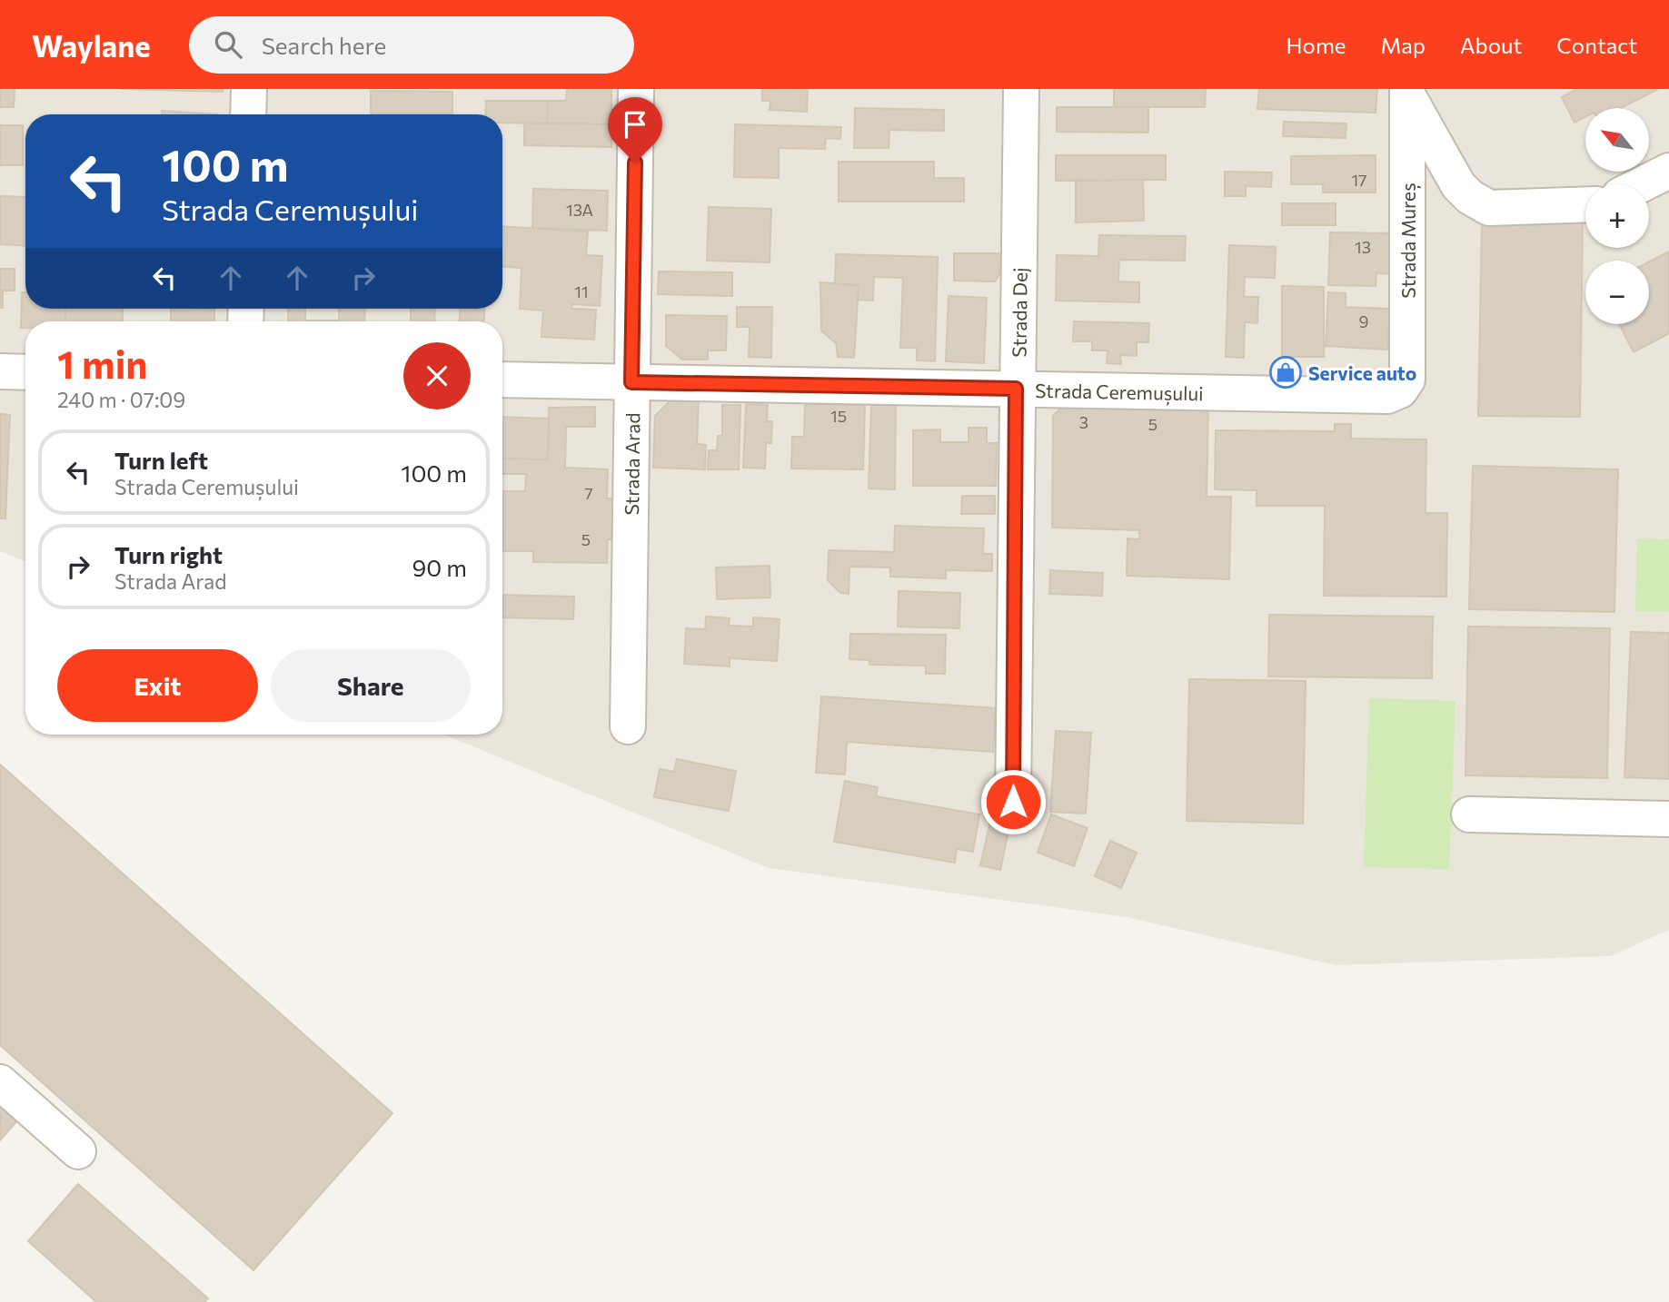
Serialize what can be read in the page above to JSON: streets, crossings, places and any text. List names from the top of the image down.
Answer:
{
  "streets": {
    "street": [
      "Strada Mureș",
      "Strada Dej",
      "Strada Ceremușului",
      "Strada Arad"
    ]
  },
  "crossings": [
    ["Strada Mureș", "Strada Ceremușului"],
    ["Strada Dej", "Strada Ceremușului"],
    ["Strada Ceremușului", "Strada Arad"]
  ],
  "places": {
    "shop": ["Service auto"]
  },
  "house_numbers": [
    "17",
    "13A",
    "13",
    "11",
    "9",
    "15",
    "3",
    "5",
    "7",
    "5"
  ],
  "north": "top left",
  "page": {
    "header": "Waylane",
    "search": "Search here",
    "nav": [
      "Home",
      "Map",
      "About",
      "Contact"
    ],
    "map_buttons": ["+", "−"],
    "turn": ["100 m", "Strada Ceremușului"],
    "heading": ["1 min", "240 m · 07:09"],
    "list": [
      {
        "name": "Turn left",
        "note": "Strada Ceremușului",
        "value": "100 m"
      },
      {
        "name": "Turn right",
        "note": "Strada Arad",
        "value": "90 m"
      }
    ],
    "buttons": ["Exit", "Share"]
  }
}
